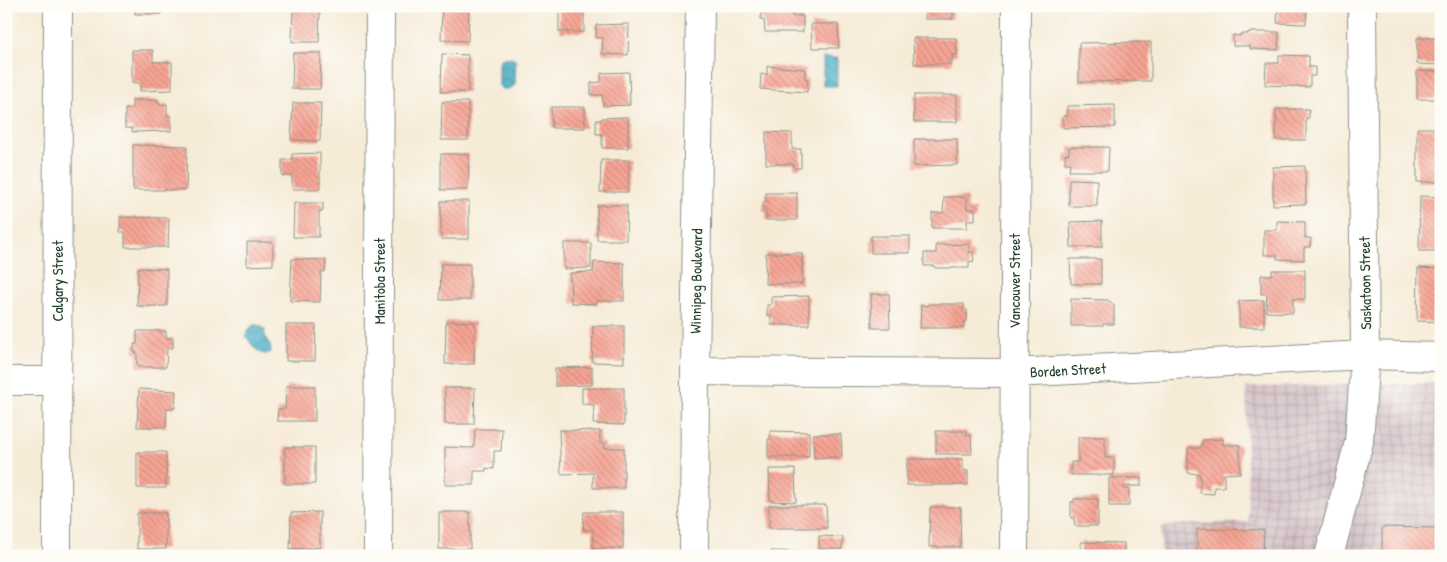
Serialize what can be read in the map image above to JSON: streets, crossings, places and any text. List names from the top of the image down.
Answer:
{
  "streets": {
    "street": [
      "Calgary Street",
      "Manitoba Street",
      "Winnipeg Boulevard",
      "Vancouver Street",
      "Saskatoon Street",
      "Borden Street"
    ]
  },
  "crossings": [
    ["Winnipeg Boulevard", "Borden Street"],
    ["Vancouver Street", "Borden Street"],
    ["Saskatoon Street", "Borden Street"]
  ]
}
